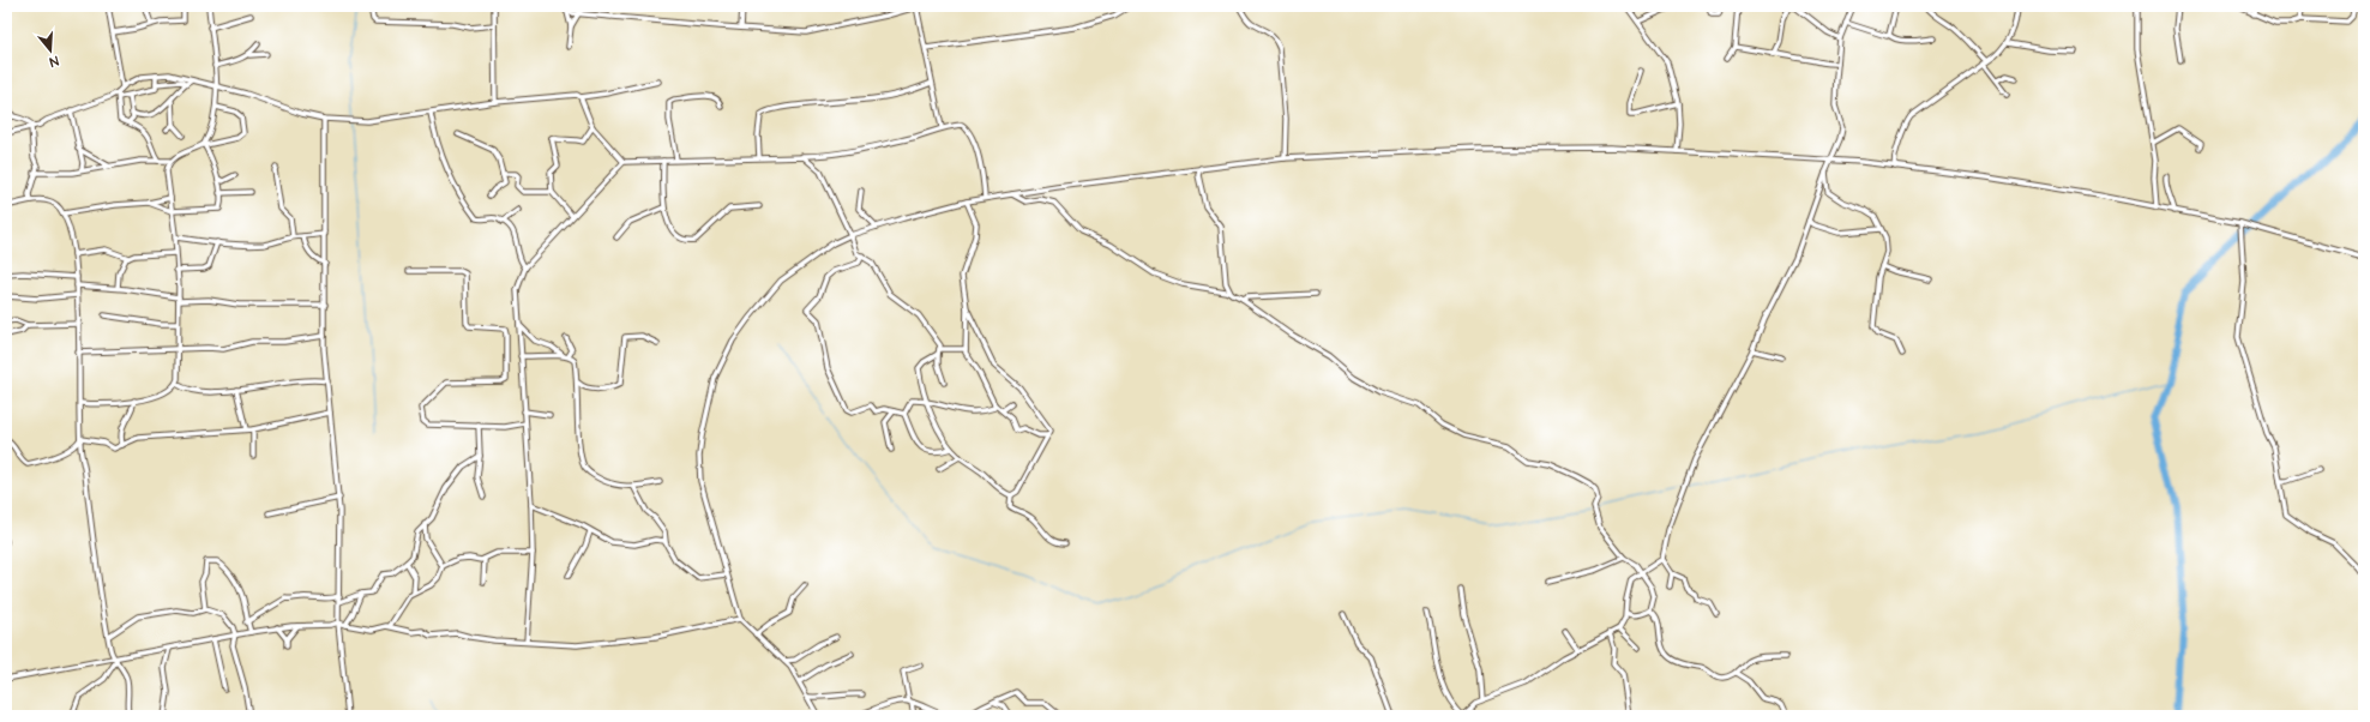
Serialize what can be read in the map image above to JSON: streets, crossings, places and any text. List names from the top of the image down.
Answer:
{
  "north": "bottom"
}
